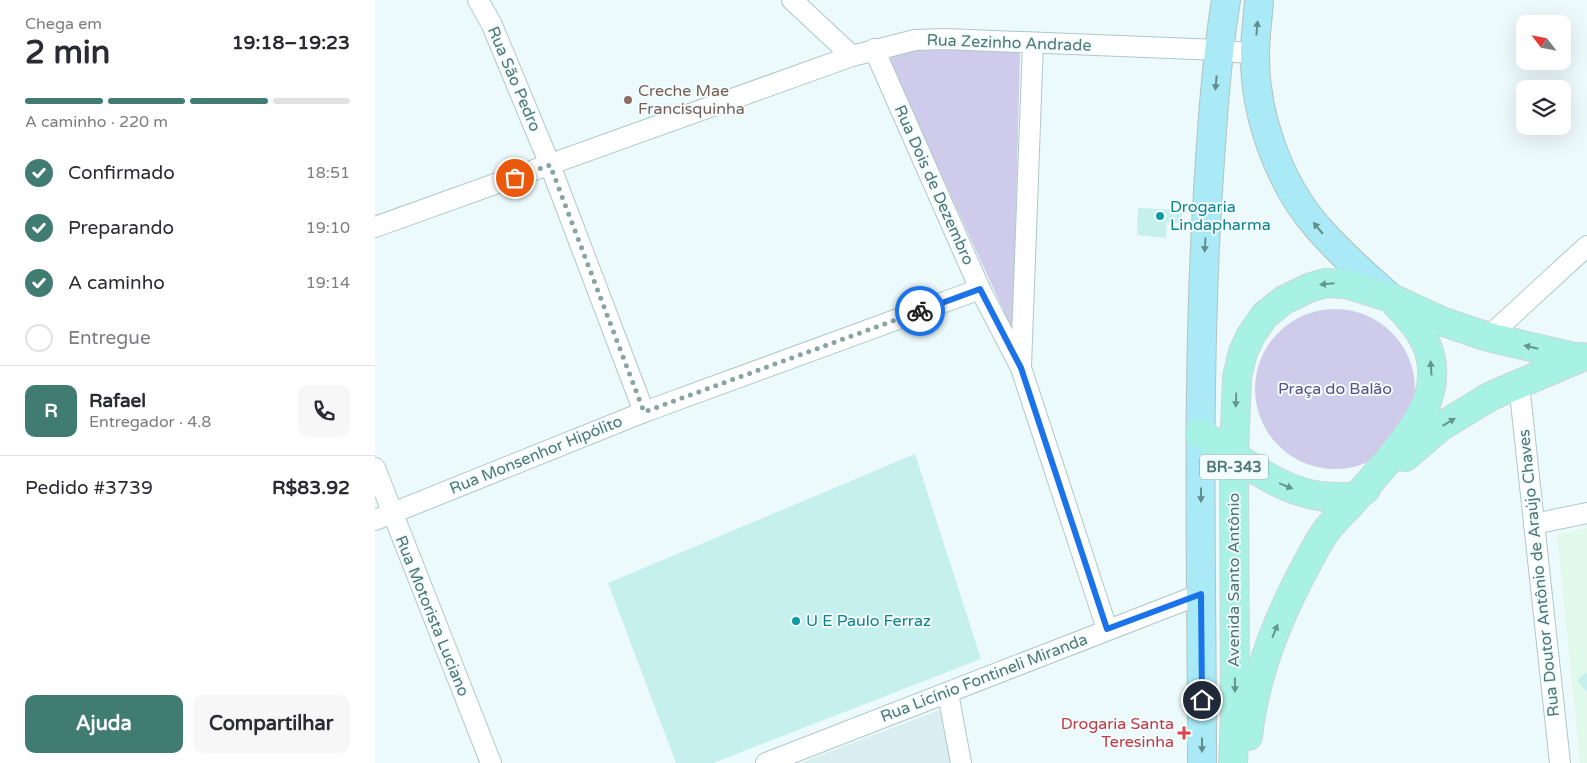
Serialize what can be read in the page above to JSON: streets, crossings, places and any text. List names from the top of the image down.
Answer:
{
  "streets": {
    "highway": ["BR-343", "Avenida Santo Antônio"],
    "street": [
      "Rua Zezinho Andrade",
      "Rua São Pedro",
      "Rua Dois de Dezembro",
      "Rua Monsenhor Hipólito",
      "Rua Doutor Antônio de Araújo Chaves",
      "Rua Motorista Luciano",
      "Rua Licínio Fontineli Miranda"
    ]
  },
  "crossings": [
    ["Rua Zezinho Andrade", "Rua São Pedro"],
    ["Rua Zezinho Andrade", "Rua Dois de Dezembro"],
    ["Rua Zezinho Andrade", "Avenida Santo Antônio"],
    ["Rua São Pedro", "Rua Monsenhor Hipólito"],
    ["Rua Dois de Dezembro", "Rua Monsenhor Hipólito"],
    ["Rua Dois de Dezembro", "Rua Licínio Fontineli Miranda"],
    ["Rua Monsenhor Hipólito", "Rua Motorista Luciano"],
    ["BR-343", "Avenida Santo Antônio"],
    ["Avenida Santo Antônio", "Rua Licínio Fontineli Miranda"]
  ],
  "parks": ["Praça do Balão"],
  "places": {
    "other": ["Creche Mae Francisquinha", "Drogaria Lindapharma", "U E Paulo Ferraz"],
    "health": ["Drogaria Santa Teresinha"]
  },
  "north": "top left",
  "page": {
    "heading": ["2 min", "Chega em", "19:18–19:23"],
    "panel": [
      "Rafael",
      "Entregador · 4.8",
      "Pedido #3739",
      "R$83.92"
    ],
    "bar": "A caminho · 220 m",
    "list": [
      ["Confirmado", "18:51"],
      ["Preparando", "19:10"],
      ["A caminho", "19:14"],
      "Entregue"
    ],
    "round": "R",
    "buttons": ["Ajuda", "Compartilhar"]
  }
}
